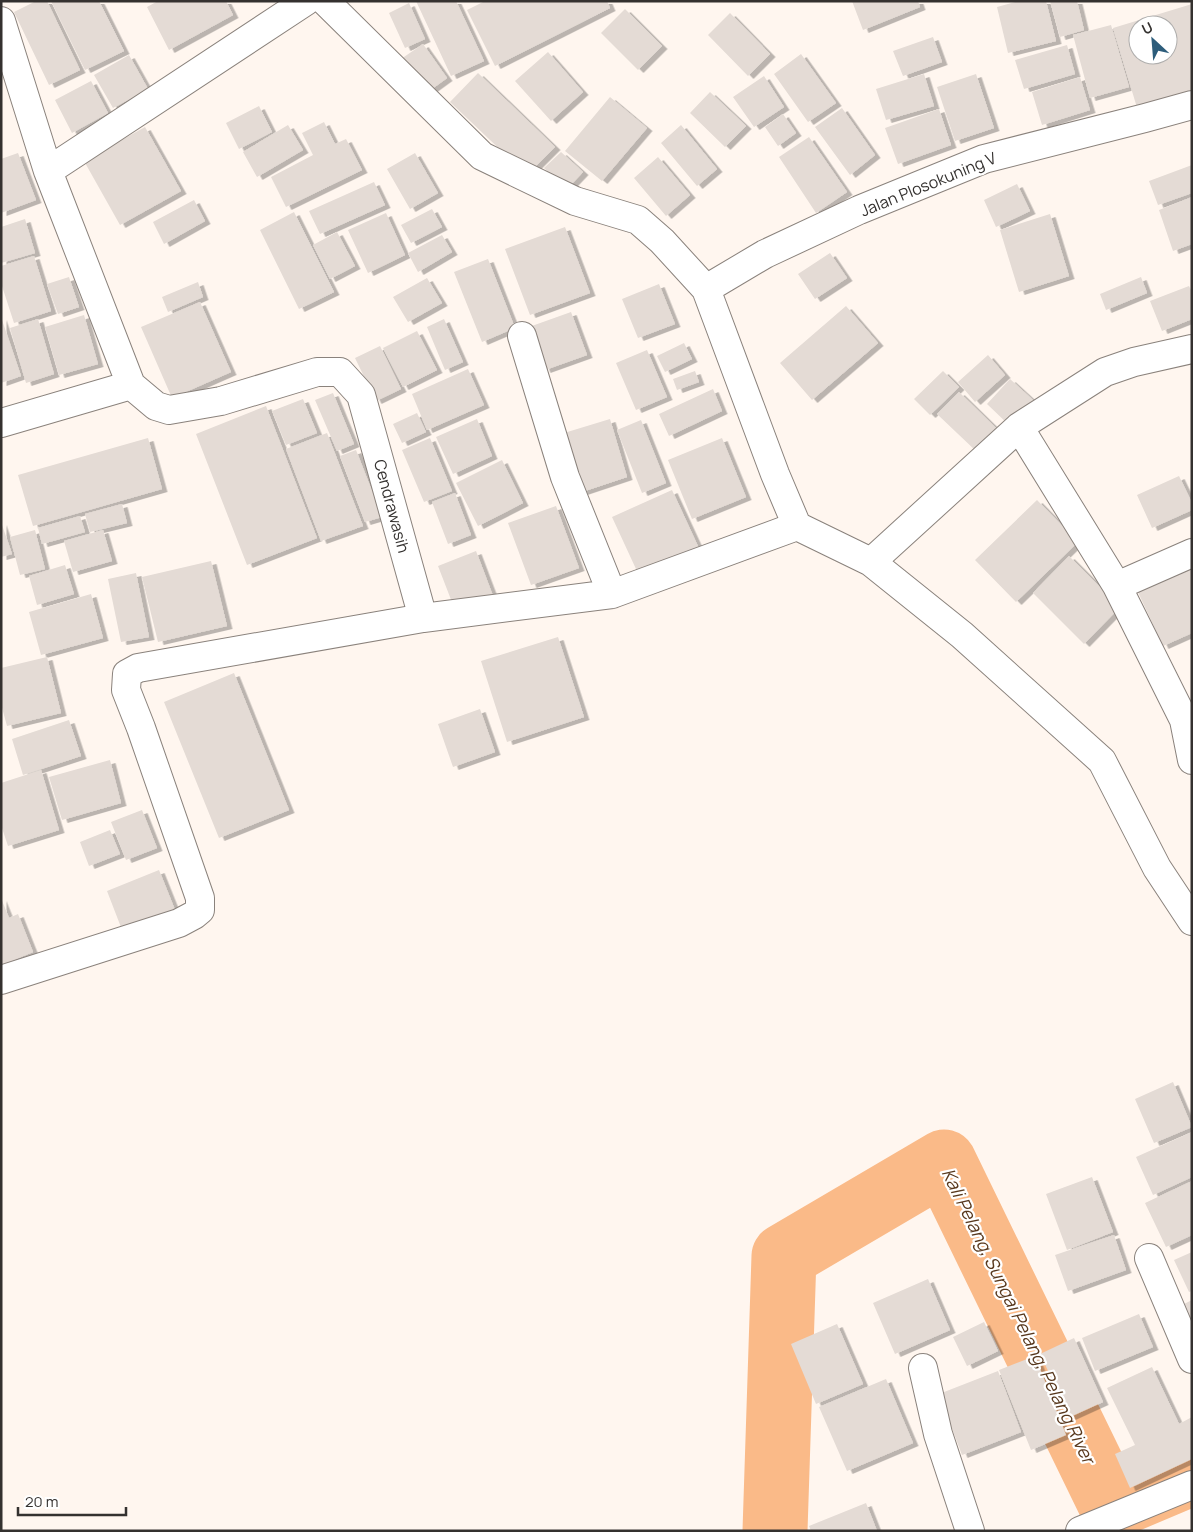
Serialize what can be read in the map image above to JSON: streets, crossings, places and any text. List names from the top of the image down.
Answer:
{
  "streets": {
    "street": ["Jalan Plosokuning V", "Cendrawasih"]
  },
  "water": ["Kali Pelang, Sungai Pelang, Pelang River"],
  "scale_bar": "20 m",
  "north": "top left"
}
